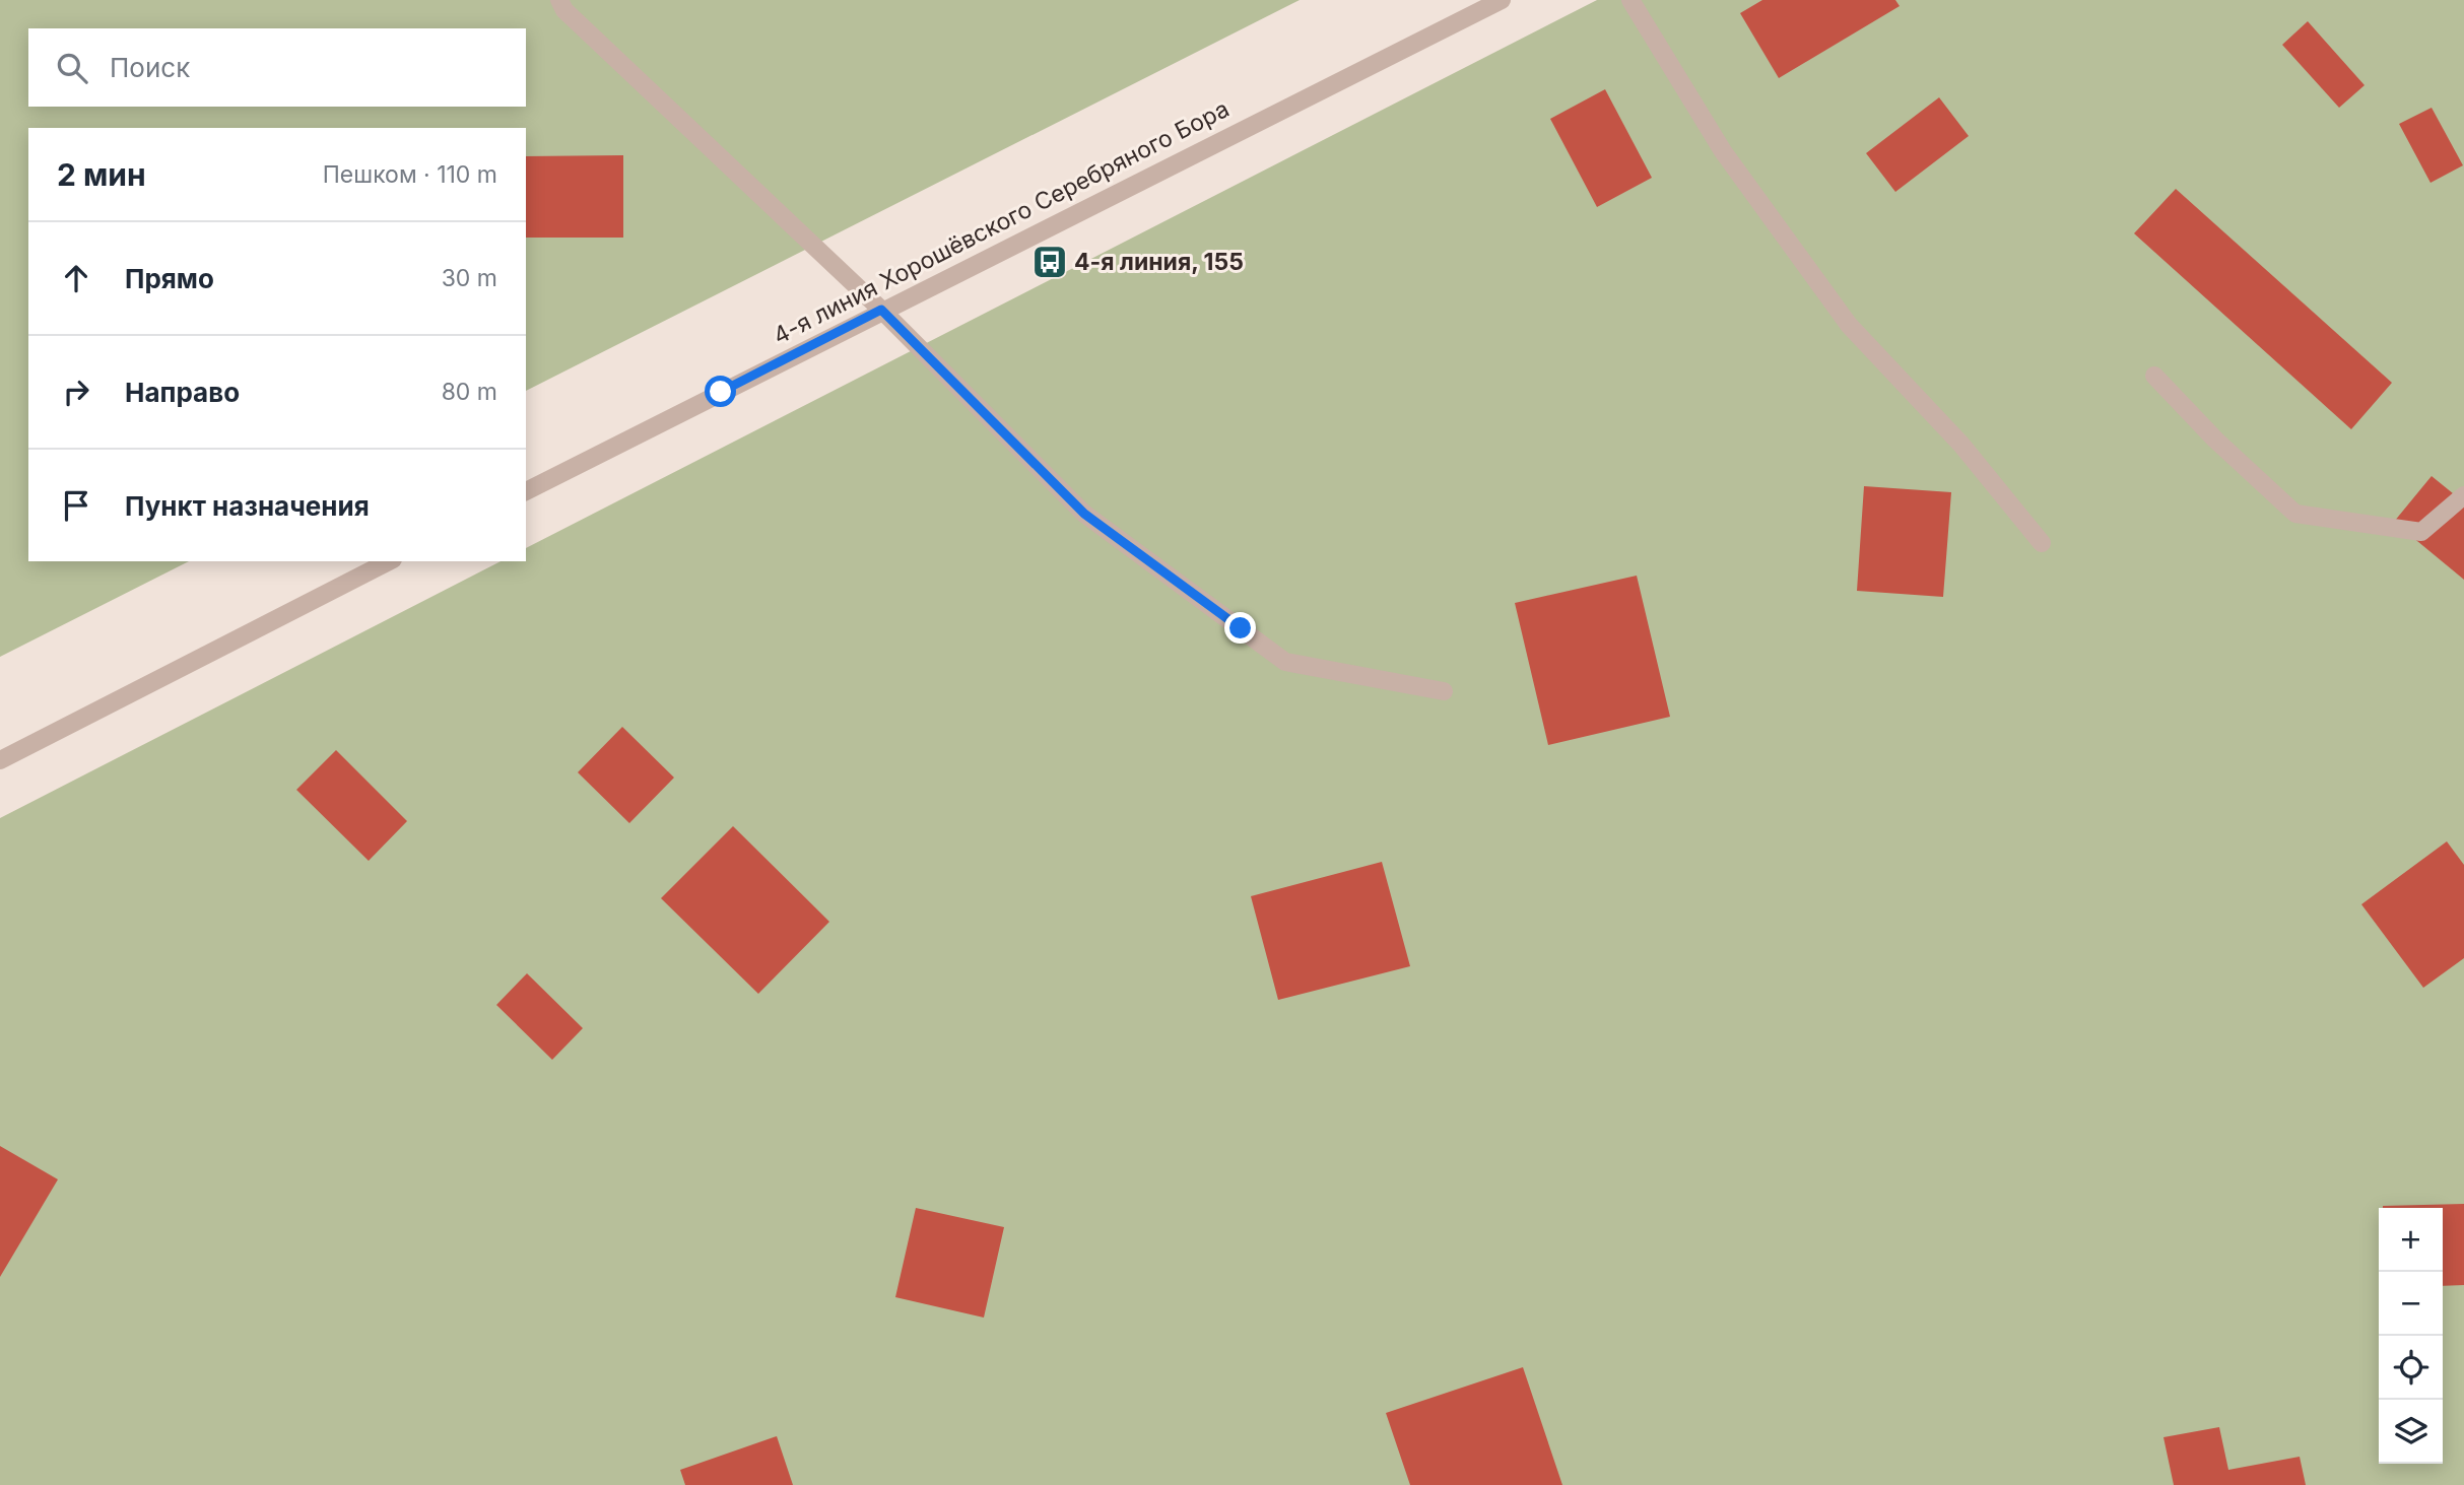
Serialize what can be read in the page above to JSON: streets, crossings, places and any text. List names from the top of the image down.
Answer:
{
  "streets": {
    "street": ["4-я линия Хорошёвского Серебряного Бора"]
  },
  "places": {
    "bus stop": ["4-я линия, 155"]
  },
  "page": {
    "search": "Поиск",
    "heading": ["2 мин", "Пешком · 110 m"],
    "list": [
      ["Прямо", "30 m"],
      ["Направо", "80 m"],
      "Пункт назначения"
    ],
    "map_buttons": ["+", "−"]
  }
}
